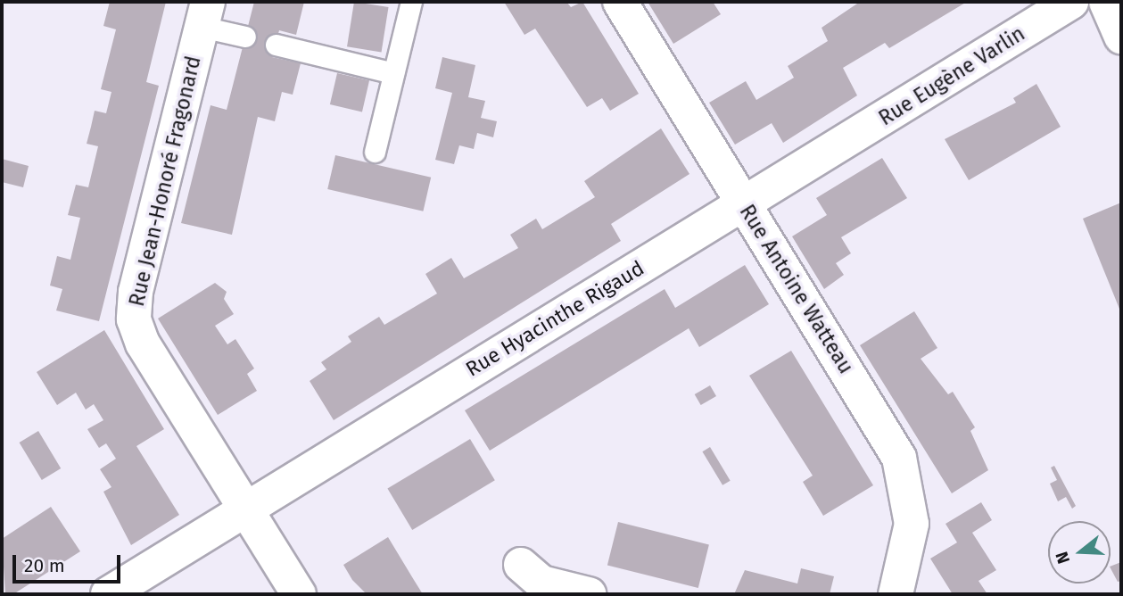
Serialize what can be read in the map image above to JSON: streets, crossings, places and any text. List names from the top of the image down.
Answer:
{
  "streets": {
    "street": [
      "Rue Eugène Varlin",
      "Rue Jean-Honoré Fragonard",
      "Rue Antoine Watteau",
      "Rue Hyacinthe Rigaud"
    ]
  },
  "crossings": [
    ["Rue Eugène Varlin", "Rue Hyacinthe Rigaud"],
    ["Rue Jean-Honoré Fragonard", "Rue Hyacinthe Rigaud"],
    ["Rue Antoine Watteau", "Rue Hyacinthe Rigaud"]
  ],
  "scale_bar": "20 m",
  "north": "left"
}
